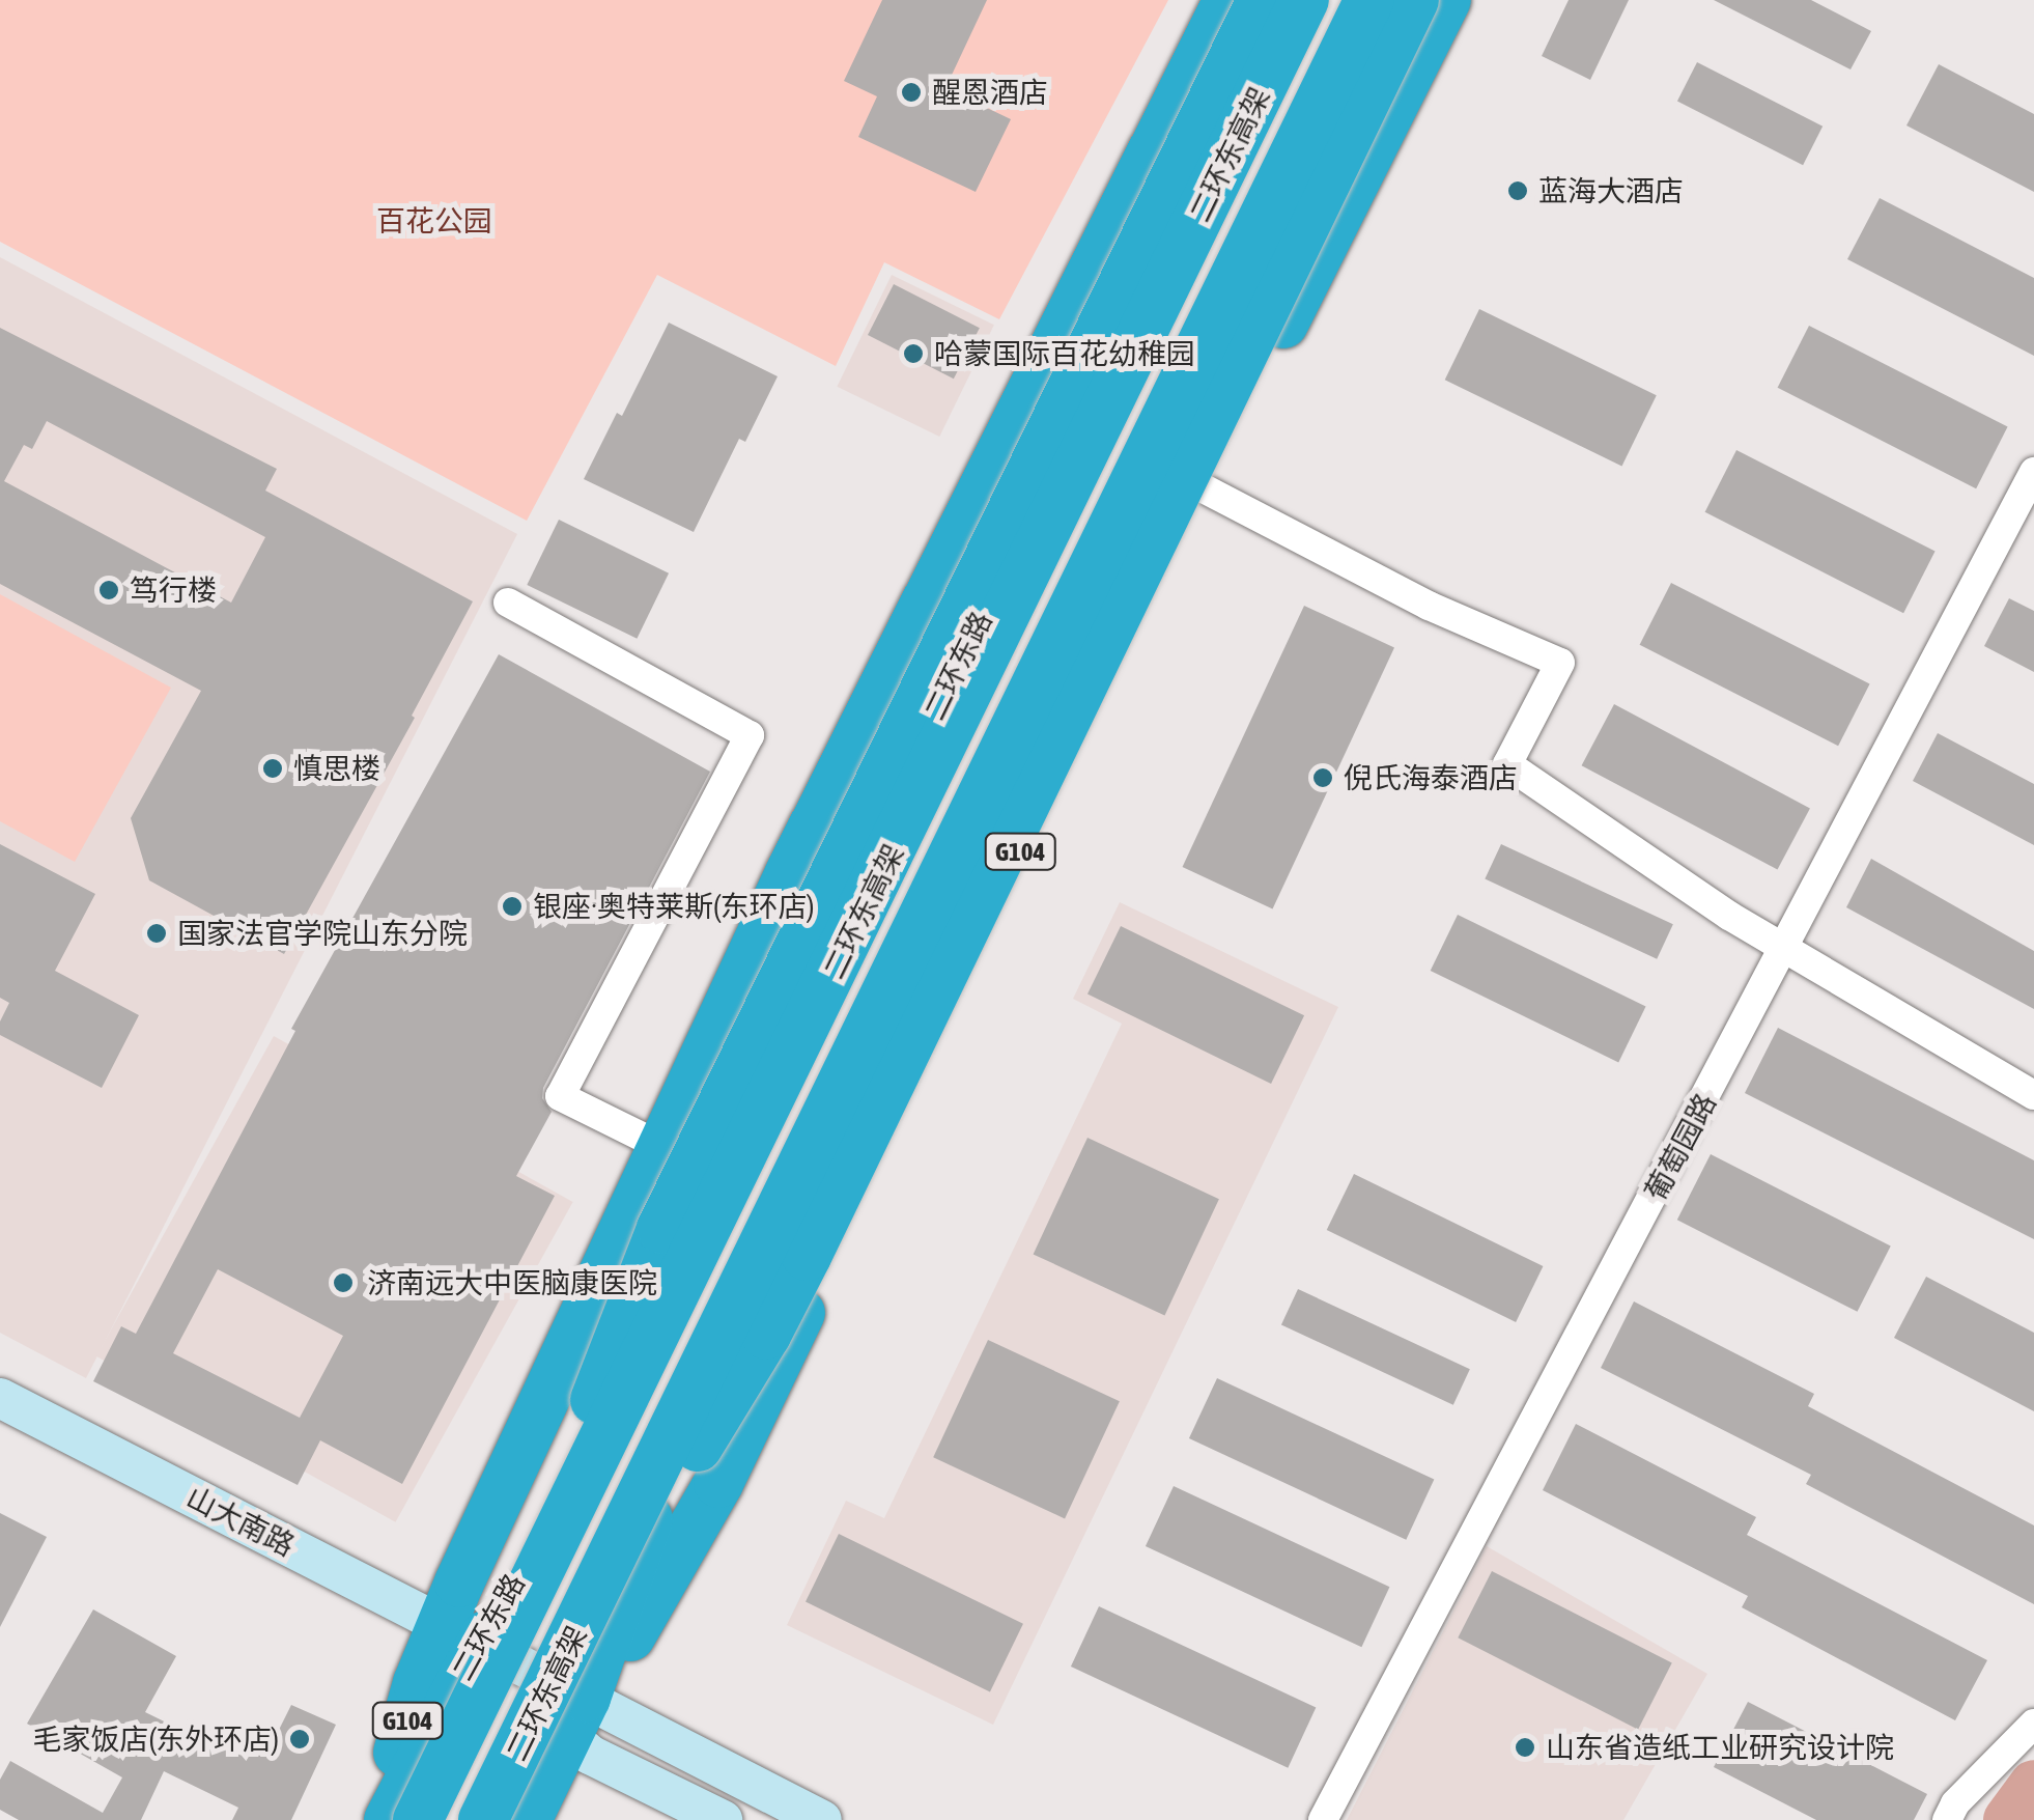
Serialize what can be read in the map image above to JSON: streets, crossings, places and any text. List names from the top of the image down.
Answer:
{
  "streets": {
    "highway": ["二环东高架", "二环东路", "G104"],
    "main road": ["山大南路"],
    "street": ["葡萄园路"]
  },
  "crossings": [
    ["二环东高架", "二环东路"],
    ["二环东高架", "G104"],
    ["二环东高架", "山大南路"],
    ["二环东路", "山大南路"],
    ["G104", "山大南路"]
  ],
  "parks": ["百花公园"],
  "places": [
    "醒恩酒店",
    "蓝海大酒店",
    "哈蒙国际百花幼稚园",
    "笃行楼",
    "慎思楼",
    "倪氏海泰酒店",
    "银座·奥特莱斯(东环店)",
    "国家法官学院山东分院",
    "济南远大中医脑康医院",
    "毛家饭店(东外环店)",
    "山东省造纸工业研究设计院"
  ]
}
